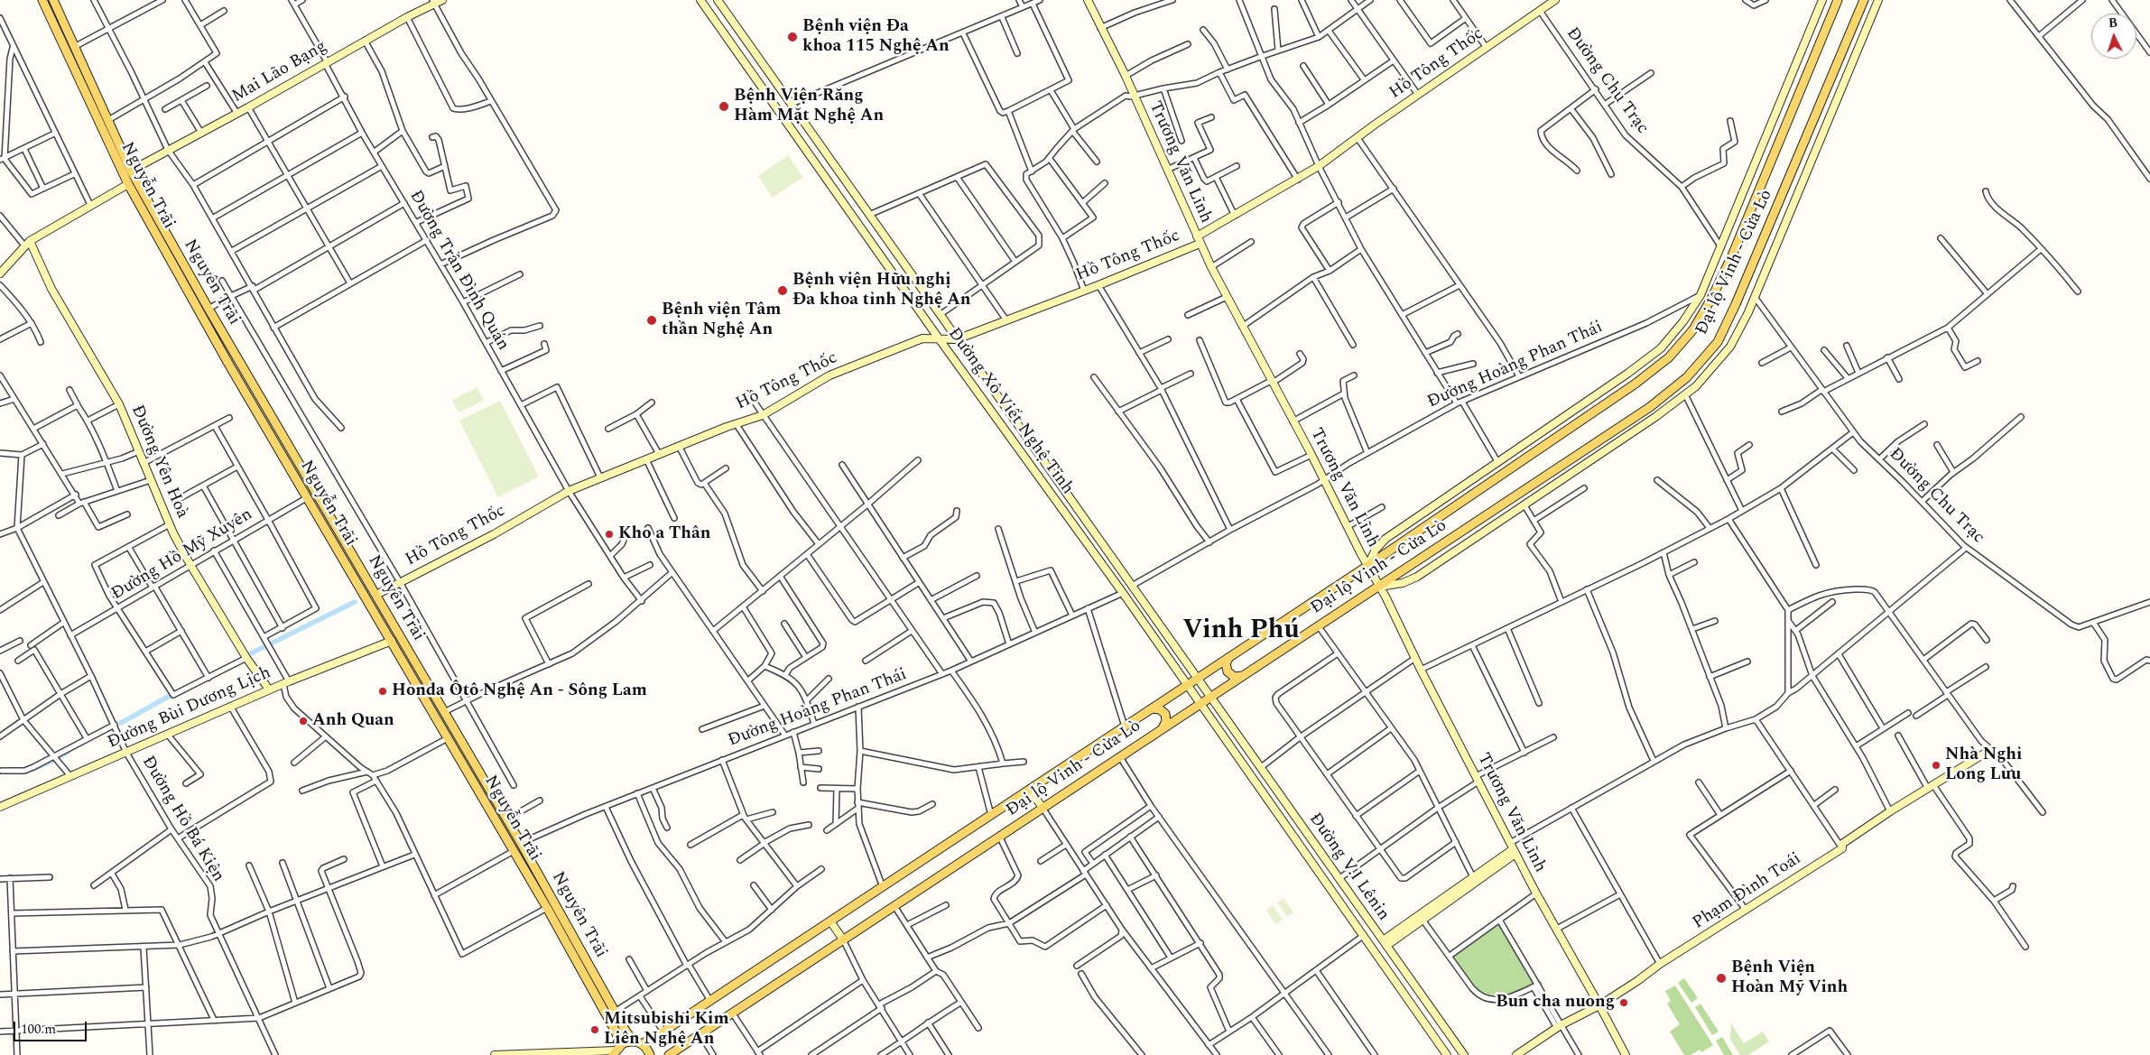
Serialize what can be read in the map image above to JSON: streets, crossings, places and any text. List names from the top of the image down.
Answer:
{
  "streets": {
    "main road": ["Nguyễn Trãi", "Đại lộ Vinh - Cửa Lò", "Nguyên Trãi"],
    "street": [
      "Hồ Tông Thốc",
      "Mai Lão Bạng",
      "Đường Chu Trạc",
      "Trương Văn Lĩnh",
      "Đường Trần Đình Quán",
      "Đường Hoàng Phan Thái",
      "Đường Xô Viết Nghệ Tĩnh",
      "Đường Yên Hoà",
      "Đường Hồ Mỹ Xuyên",
      "Đường Bùi Dương Lịch",
      "Đường Hồ Bá Kiện",
      "Đường V.I Lênin",
      "Phạm Đình Toái"
    ]
  },
  "crossings": [
    ["Hồ Tông Thốc", "Đường Chu Trạc"],
    ["Hồ Tông Thốc", "Trương Văn Lĩnh"],
    ["Hồ Tông Thốc", "Đường Trần Đình Quán"],
    ["Hồ Tông Thốc", "Nguyên Trãi"],
    ["Hồ Tông Thốc", "Đường Xô Viết Nghệ Tĩnh"],
    ["Mai Lão Bạng", "Nguyễn Trãi"],
    ["Mai Lão Bạng", "Đường Trần Đình Quán"],
    ["Mai Lão Bạng", "Nguyên Trãi"],
    ["Trương Văn Lĩnh", "Đại lộ Vinh - Cửa Lò"],
    ["Trương Văn Lĩnh", "Đường Hoàng Phan Thái"],
    ["Trương Văn Lĩnh", "Phạm Đình Toái"],
    ["Nguyễn Trãi", "Đại lộ Vinh - Cửa Lò"],
    ["Nguyễn Trãi", "Nguyên Trãi"],
    ["Nguyễn Trãi", "Đường Hồ Mỹ Xuyên"],
    ["Nguyễn Trãi", "Đường Bùi Dương Lịch"],
    ["Đại lộ Vinh - Cửa Lò", "Nguyên Trãi"],
    ["Đại lộ Vinh - Cửa Lò", "Đường Xô Viết Nghệ Tĩnh"],
    ["Đại lộ Vinh - Cửa Lò", "Đường V.I Lênin"],
    ["Nguyên Trãi", "Đường Hoàng Phan Thái"],
    ["Đường Hoàng Phan Thái", "Đường Xô Viết Nghệ Tĩnh"],
    ["Đường Xô Viết Nghệ Tĩnh", "Đường V.I Lênin"],
    ["Đường Yên Hoà", "Đường Hồ Mỹ Xuyên"],
    ["Đường Yên Hoà", "Đường Bùi Dương Lịch"],
    ["Đường Hồ Mỹ Xuyên", "Đường Hồ Bá Kiện"],
    ["Đường Bùi Dương Lịch", "Đường Hồ Bá Kiện"]
  ],
  "districts": ["Vinh Phú"],
  "places": [
    "Bệnh viện Đa khoa 115 Nghệ An",
    "Bệnh Viện Răng Hàm Mặt Nghệ An",
    "Bệnh viện Hữu nghị Đa khoa tỉnh Nghệ An",
    "Bệnh viện Tâm thần Nghệ An",
    "Kho a Thân",
    "Honda Ôtô Nghệ An - Sông Lam",
    "Anh Quan",
    "Nhà Nghỉ Long Lưu",
    "Bệnh Viện Hoàn Mỹ Vinh",
    "Bun cha nuong",
    "Mitsubishi Kim Liên Nghệ An"
  ],
  "scale_bar": "100 m",
  "north": "top"
}
